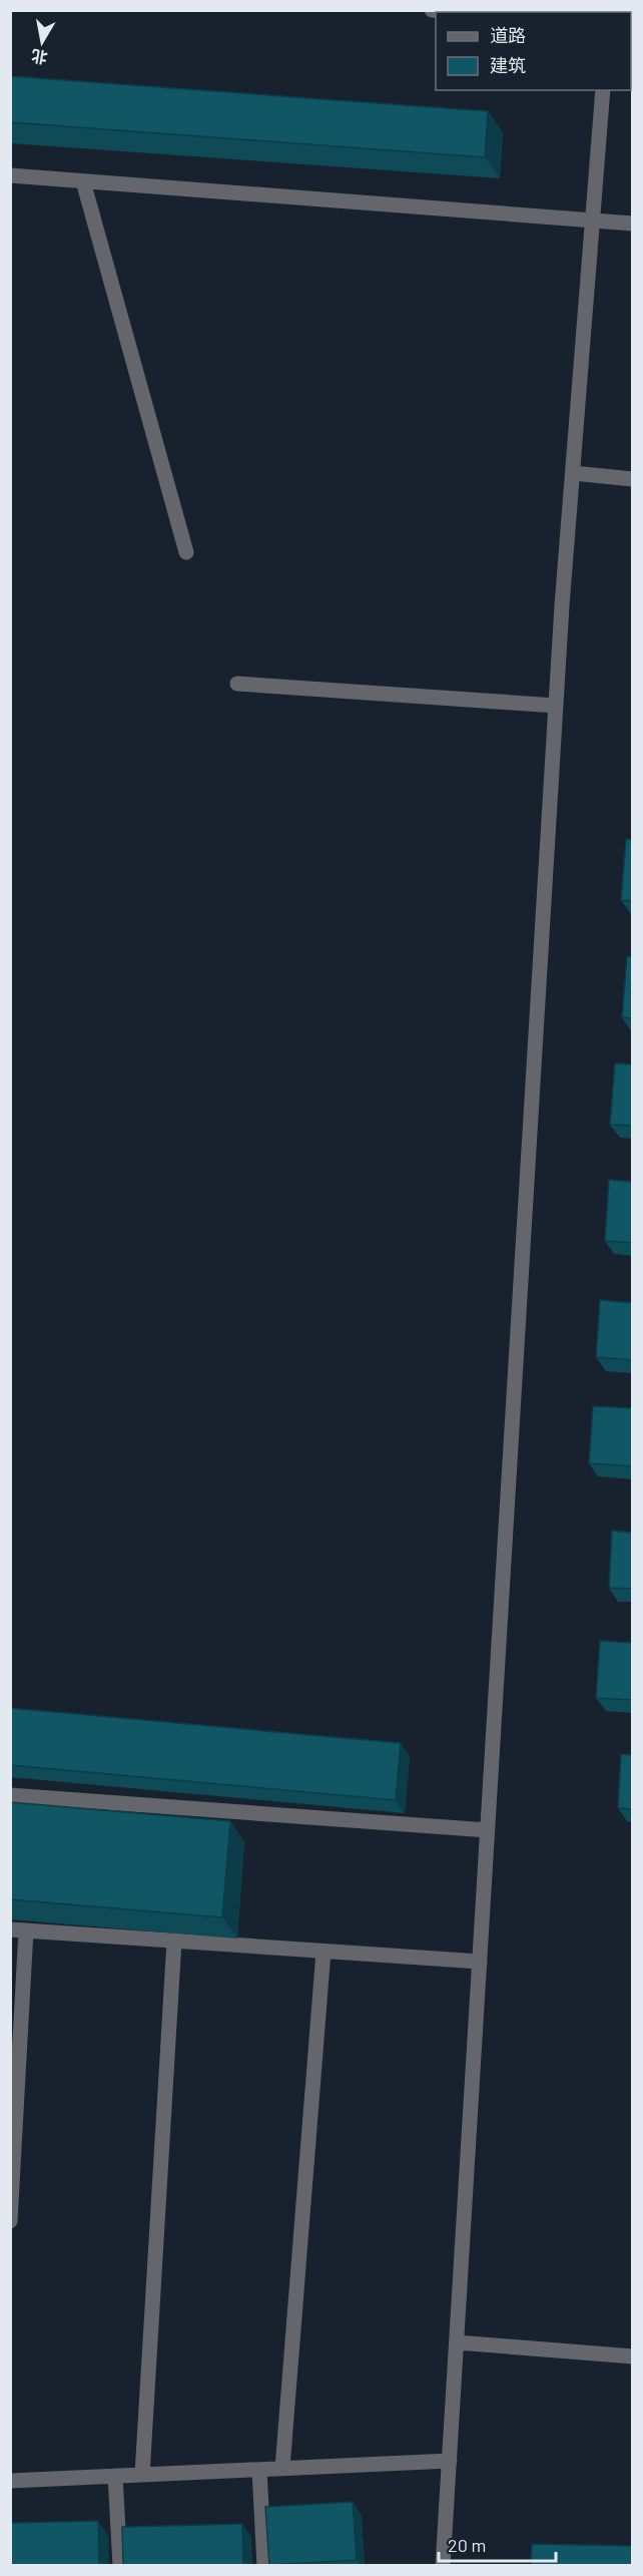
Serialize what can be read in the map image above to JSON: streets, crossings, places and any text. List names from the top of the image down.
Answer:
{
  "legend": ["道路", "建筑"],
  "scale_bar": "20 m",
  "north": "bottom"
}
